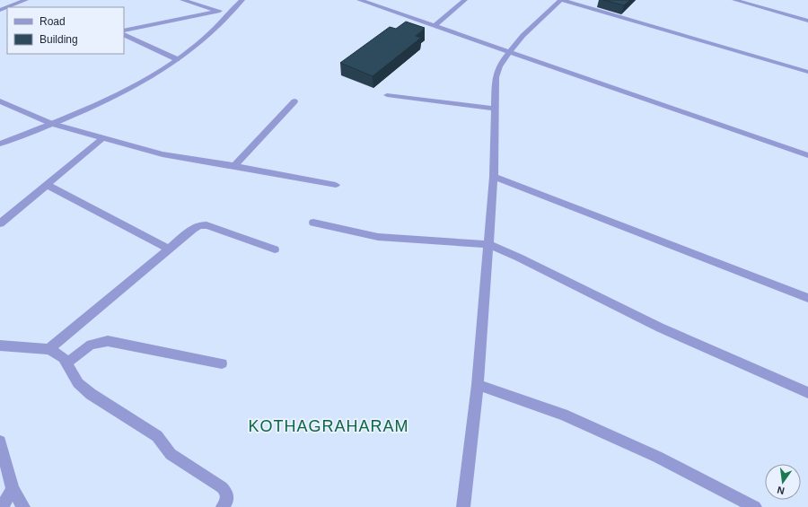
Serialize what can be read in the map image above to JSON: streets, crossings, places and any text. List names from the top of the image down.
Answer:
{
  "districts": ["KOTHAGRAHARAM"],
  "legend": ["Road", "Building"],
  "north": "bottom"
}
